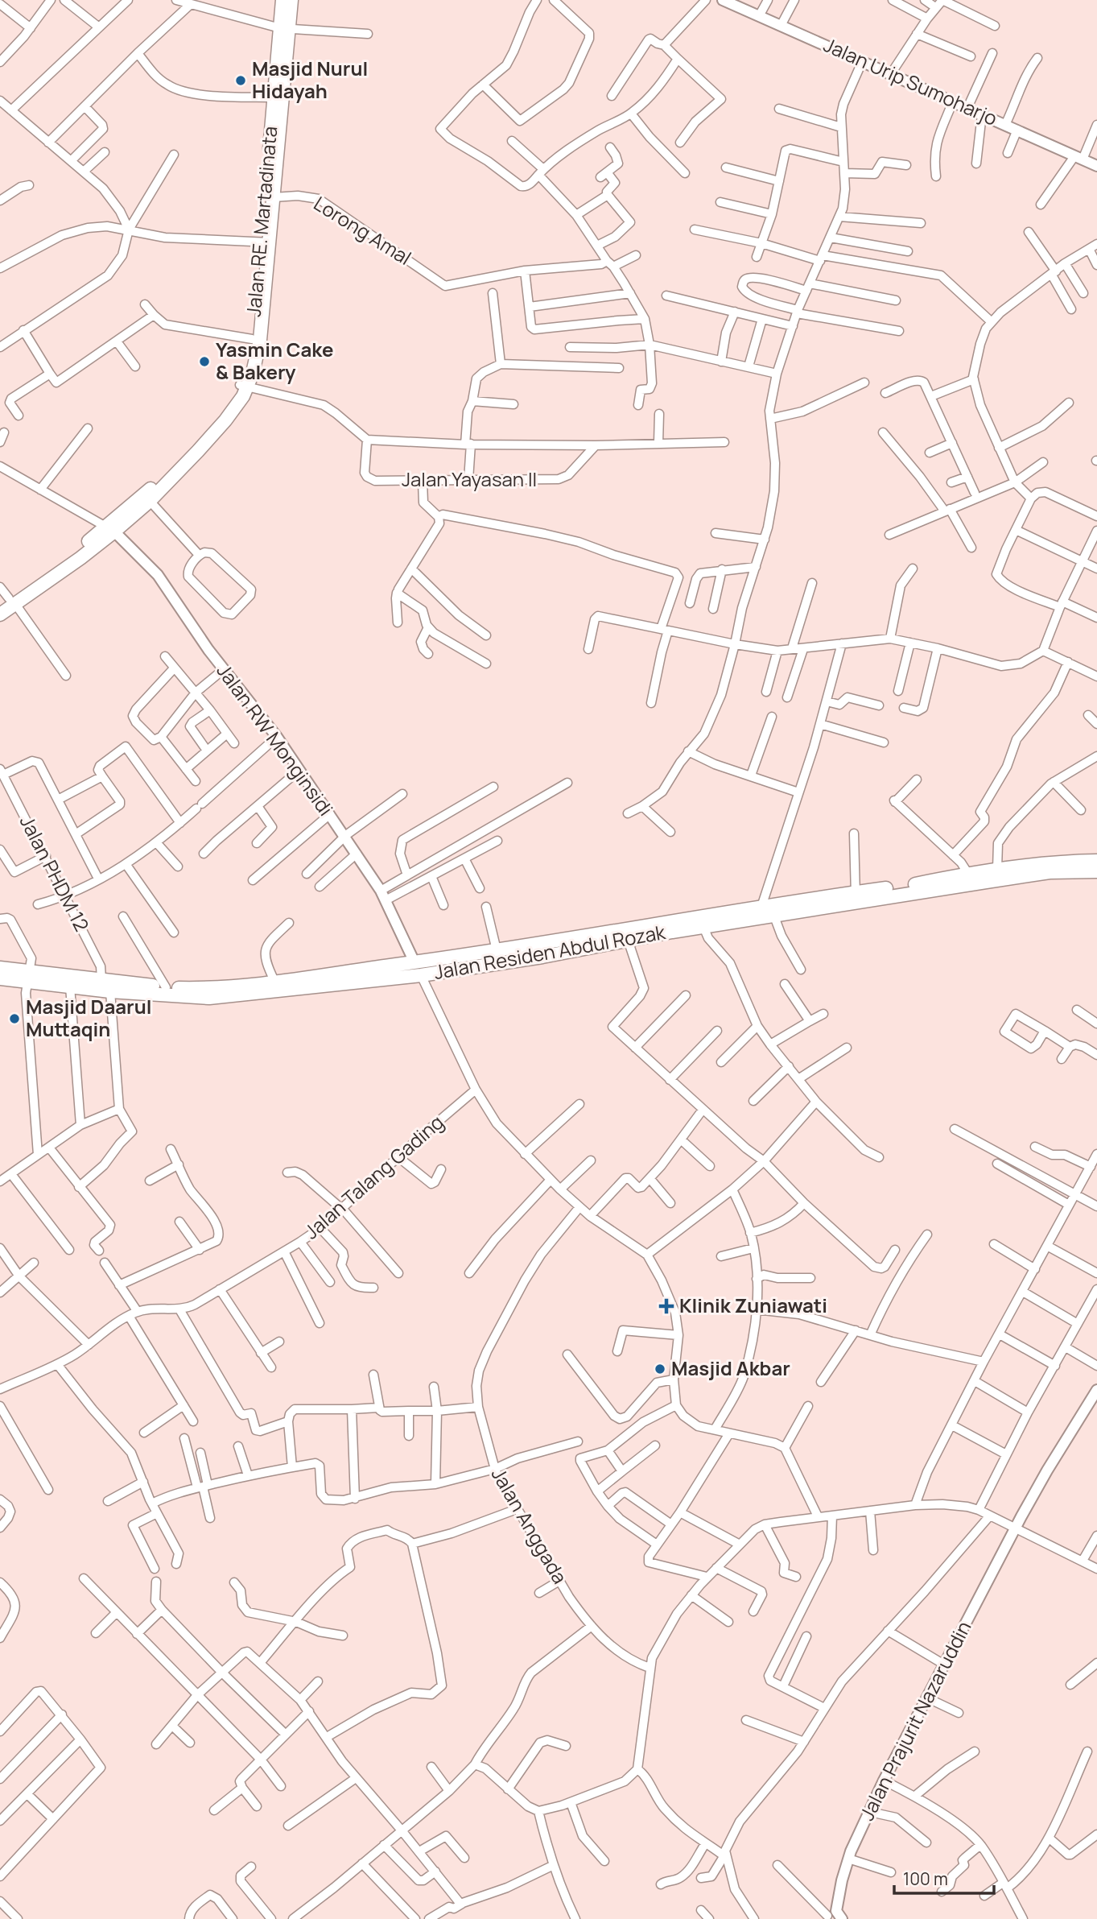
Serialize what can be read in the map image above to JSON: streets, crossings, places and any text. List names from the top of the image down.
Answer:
{
  "streets": {
    "highway": ["Jalan RE. Martadinata", "Jalan Residen Abdul Rozak"],
    "street": [
      "Jalan Urip Sumoharjo",
      "Lorong Amal",
      "Jalan Yayasan II",
      "Jalan RW Monginsidi",
      "Jalan PHDM 12",
      "Jalan Talang Gading",
      "Jalan Anggada",
      "Jalan Prajurit Nazaruddin"
    ]
  },
  "crossings": [
    ["Jalan RW Monginsidi", "Jalan Residen Abdul Rozak"],
    ["Jalan PHDM 12", "Jalan Residen Abdul Rozak"]
  ],
  "places": {
    "other": [
      "Masjid Nurul Hidayah",
      "Yasmin Cake & Bakery",
      "Masjid Daarul Muttaqin",
      "Masjid Akbar"
    ],
    "health": ["Klinik Zuniawati"]
  },
  "scale_bar": "100 m"
}
